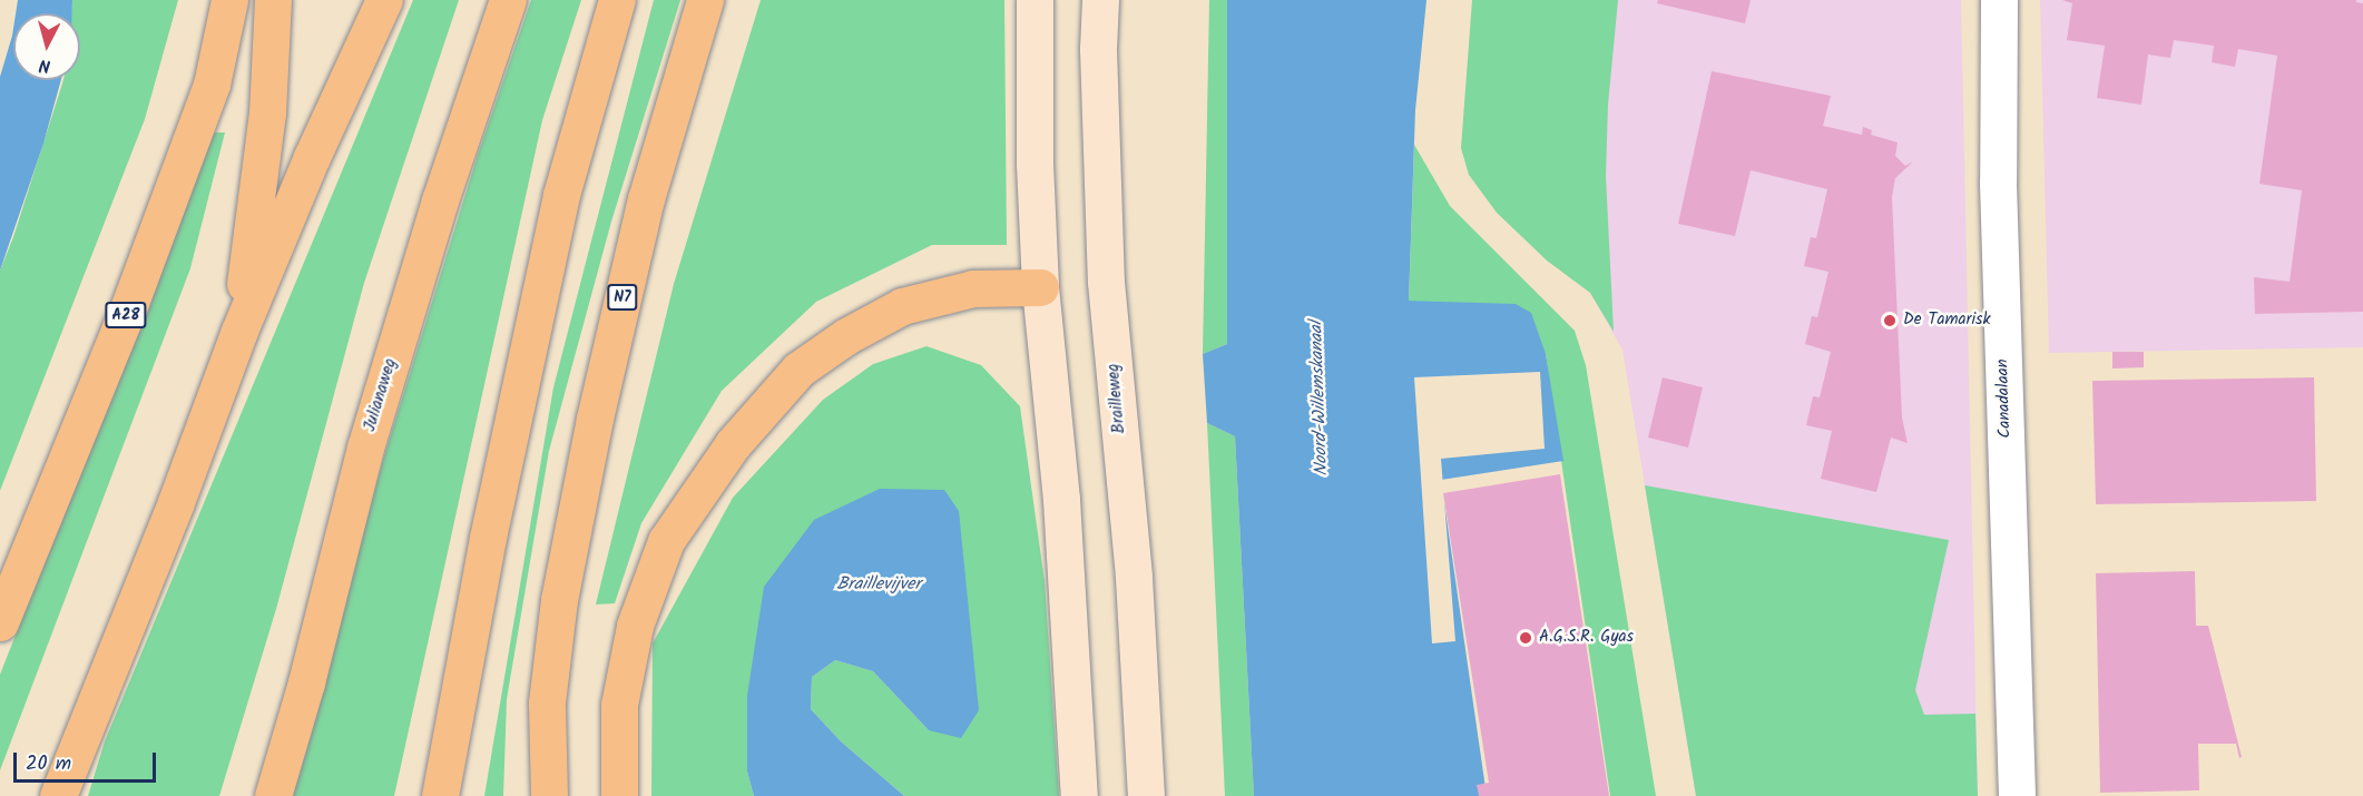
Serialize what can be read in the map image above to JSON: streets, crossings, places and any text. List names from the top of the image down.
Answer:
{
  "streets": {
    "highway": ["N7", "A28", "Julianaweg"],
    "main road": ["Brailleweg"],
    "street": ["Canadalaan"]
  },
  "water": ["Noord-Willemskanaal", "Braillevijver"],
  "places": ["De Tamarisk", "A.G.S.R. Gyas"],
  "scale_bar": "20 m",
  "north": "bottom"
}
